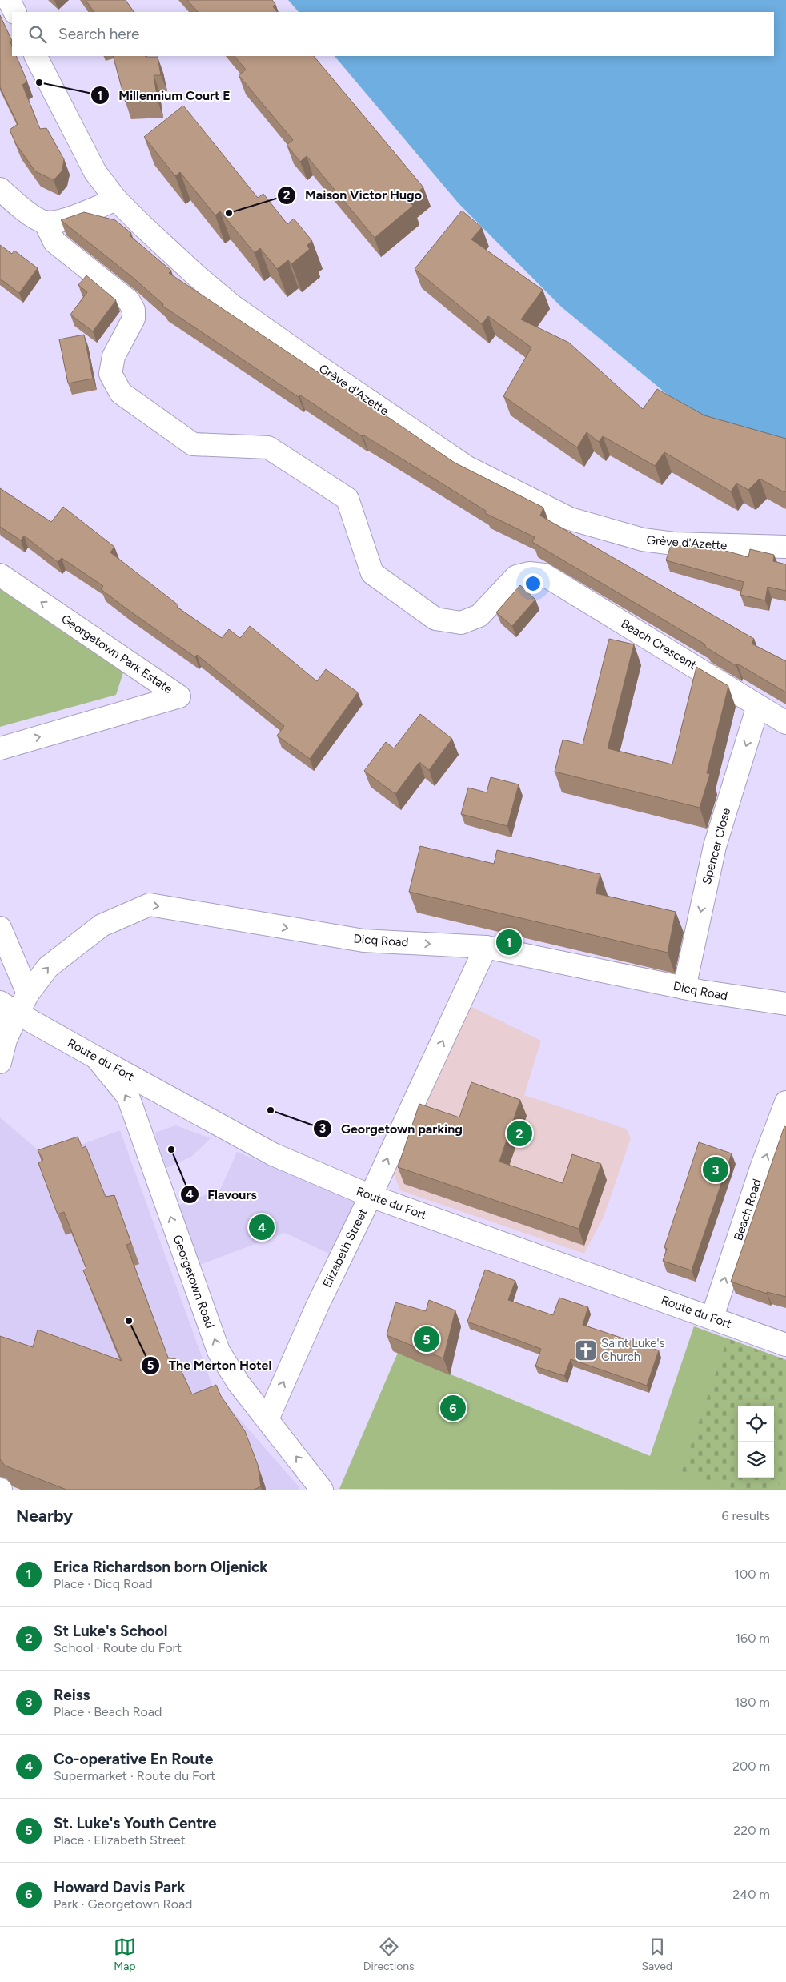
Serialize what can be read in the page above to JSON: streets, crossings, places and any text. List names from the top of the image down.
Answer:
{
  "streets": {
    "main road": [
      "Grève d'Azette",
      "Beach Crescent",
      "Georgetown Park Estate",
      "Spencer Close",
      "Dicq Road",
      "Route du Fort",
      "Beach Road",
      "Elizabeth Street",
      "Georgetown Road"
    ]
  },
  "crossings": [
    ["Beach Crescent", "Spencer Close"],
    ["Spencer Close", "Dicq Road"],
    ["Dicq Road", "Route du Fort"],
    ["Dicq Road", "Elizabeth Street"],
    ["Route du Fort", "Beach Road"],
    ["Route du Fort", "Elizabeth Street"],
    ["Route du Fort", "Georgetown Road"],
    ["Elizabeth Street", "Georgetown Road"]
  ],
  "one_way": [
    "Spencer Close",
    "Dicq Road",
    "Beach Road",
    "Elizabeth Street",
    "Georgetown Road"
  ],
  "places": {
    "other": [
      "Millennium Court E",
      "Maison Victor Hugo",
      "Georgetown parking",
      "Flavours",
      "The Merton Hotel"
    ],
    "church": ["Saint Luke's Church"]
  },
  "page": {
    "search": "Search here",
    "pins": [
      "1",
      "2",
      "3",
      "4",
      "5",
      "6"
    ],
    "heading": ["Nearby", "6 results"],
    "list": [
      {
        "mark": "1",
        "name": "Erica Richardson born Oljenick",
        "note": "Place · Dicq Road",
        "value": "100 m"
      },
      {
        "mark": "2",
        "name": "St Luke's School",
        "note": "School · Route du Fort",
        "value": "160 m"
      },
      {
        "mark": "3",
        "name": "Reiss",
        "note": "Place · Beach Road",
        "value": "180 m"
      },
      {
        "mark": "4",
        "name": "Co-operative En Route",
        "note": "Supermarket · Route du Fort",
        "value": "200 m"
      },
      {
        "mark": "5",
        "name": "St. Luke's Youth Centre",
        "note": "Place · Elizabeth Street",
        "value": "220 m"
      },
      {
        "mark": "6",
        "name": "Howard Davis Park",
        "note": "Park · Georgetown Road",
        "value": "240 m"
      }
    ],
    "nav": ["Map", "Directions", "Saved"]
  }
}
